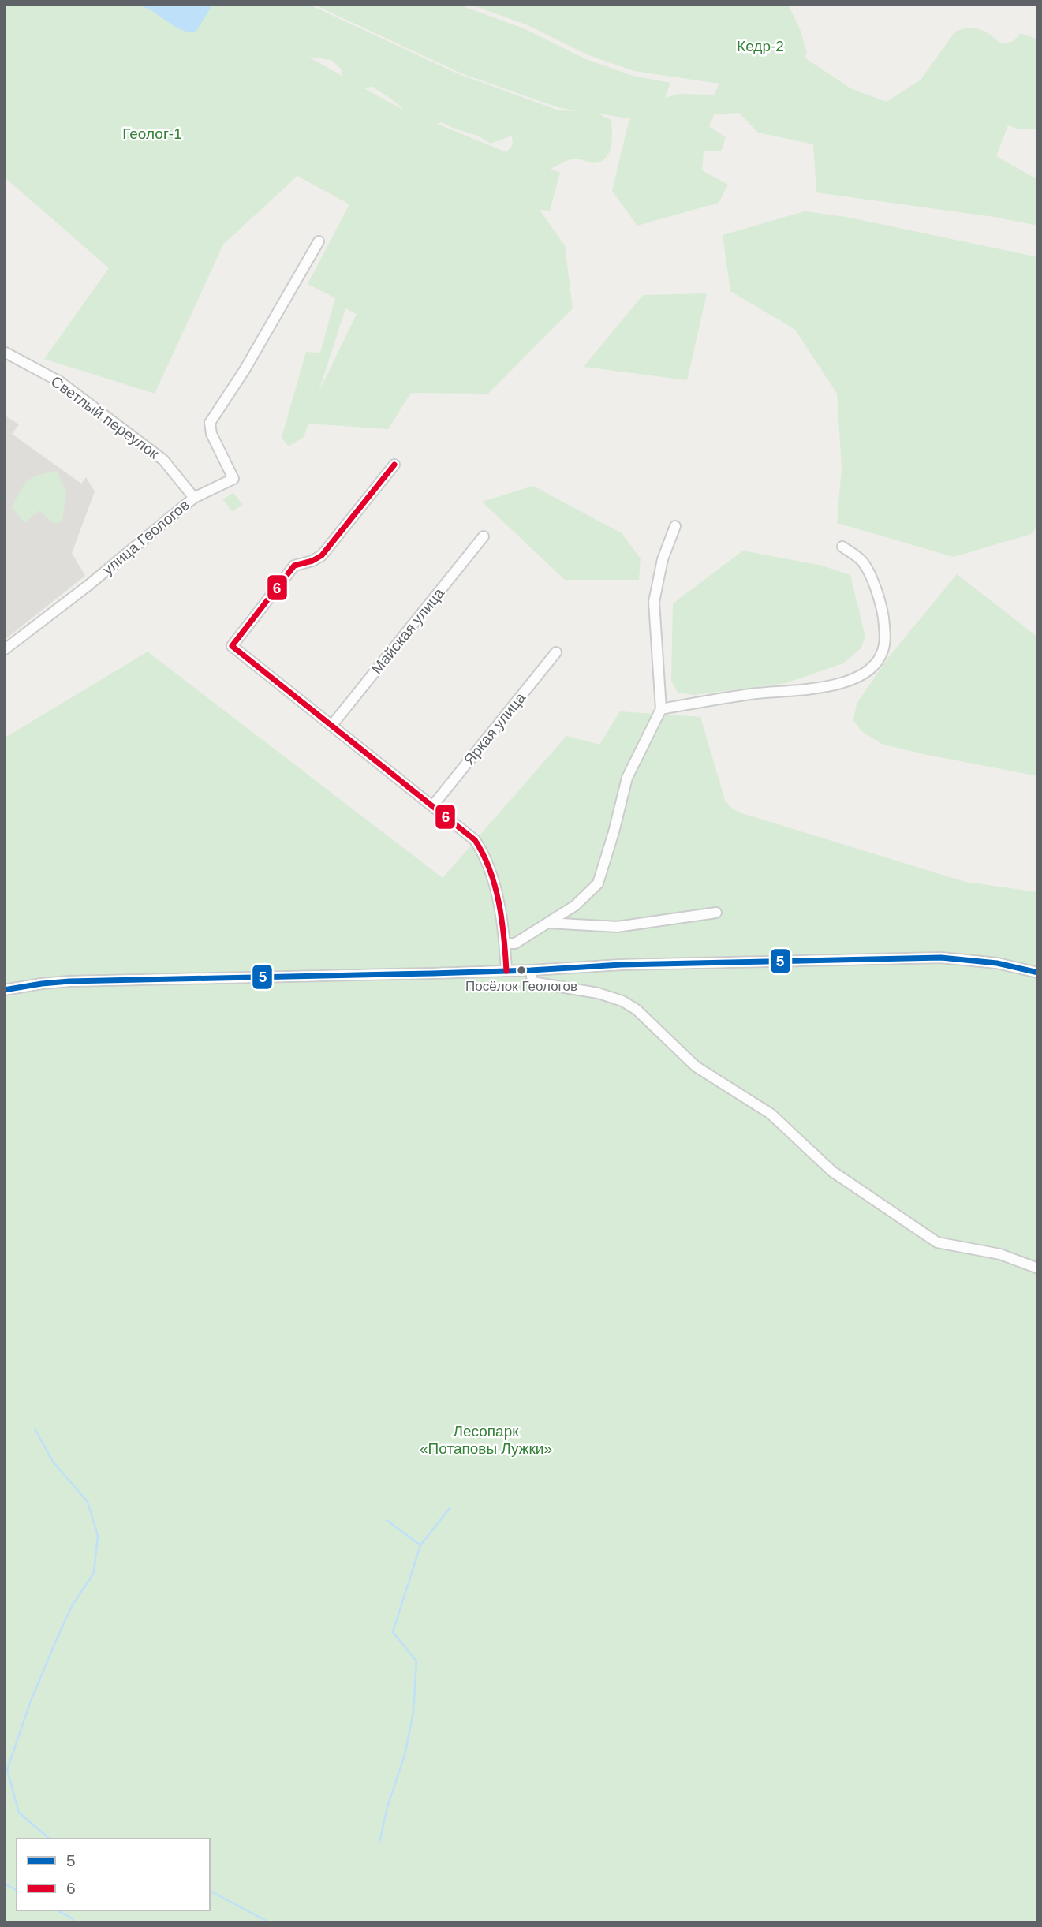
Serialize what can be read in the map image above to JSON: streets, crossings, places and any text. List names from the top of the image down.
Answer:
{
  "streets": {
    "street": [
      "Светлый переулок",
      "улица Геологов",
      "Майская улица",
      "Яркая улица"
    ]
  },
  "crossings": [
    ["Светлый переулок", "улица Геологов"]
  ],
  "parks": ["Кедр-2", "Геолог-1", "Лесопарк «Потаповы Лужки»"],
  "places": ["Посёлок Геологов"],
  "lines": ["transit line 6", "transit line 5"],
  "legend": ["5", "6"]
}
